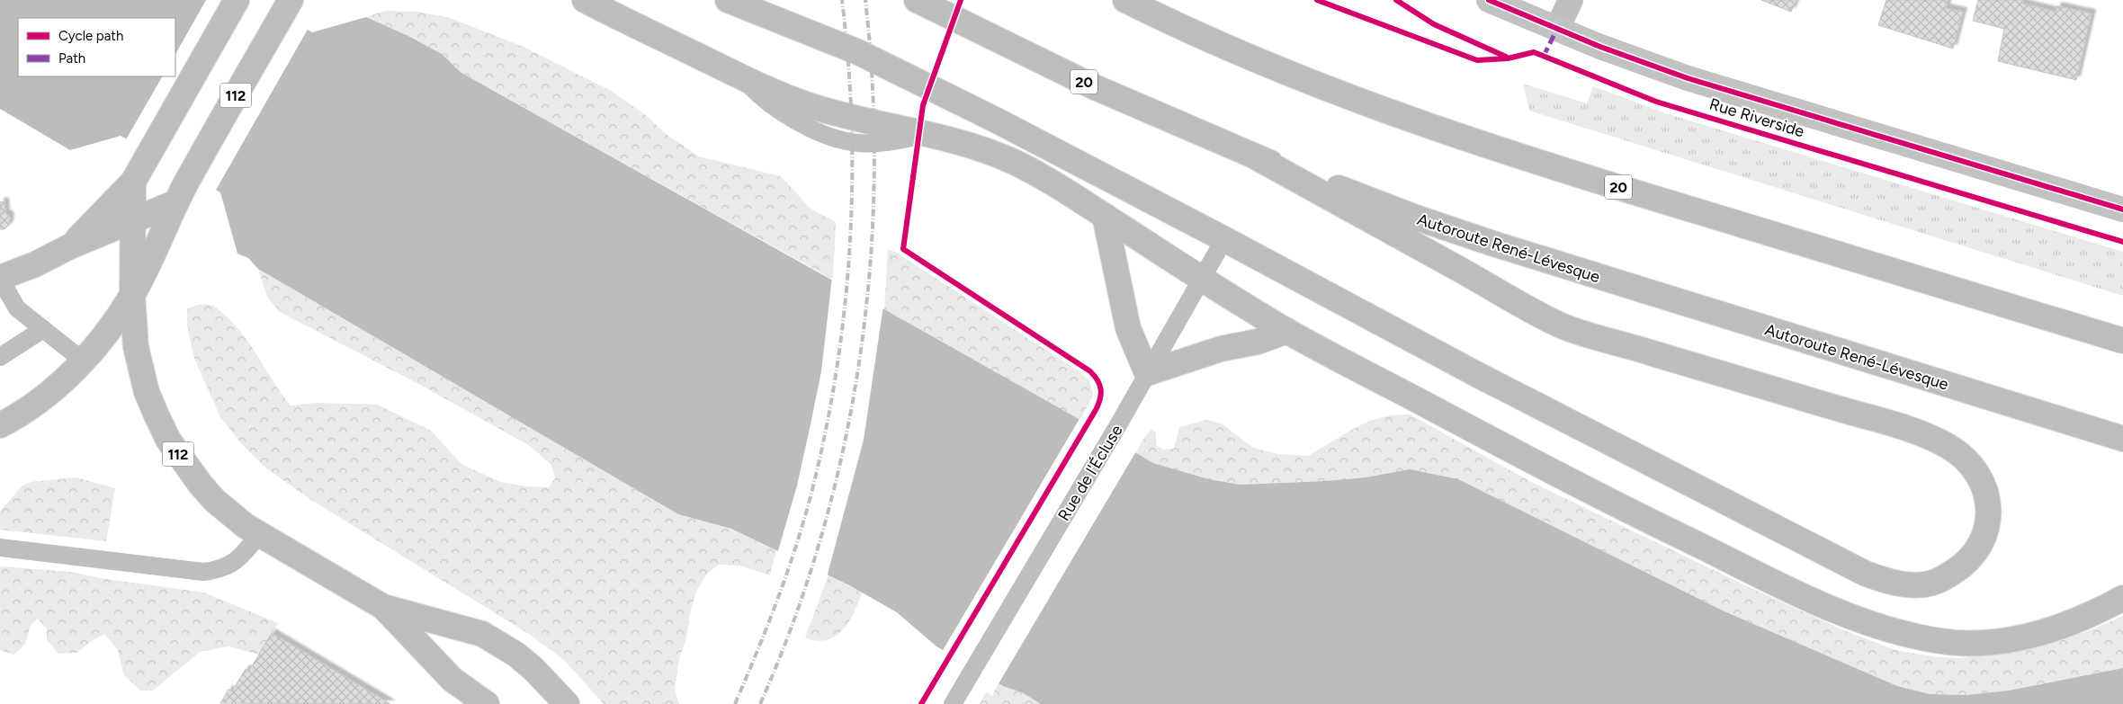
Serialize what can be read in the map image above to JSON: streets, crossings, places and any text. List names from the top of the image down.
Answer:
{
  "streets": {
    "main road": ["20", "112", "Autoroute René-Lévesque"],
    "street": ["Rue Riverside"],
    "lane": ["Rue de l'Écluse"]
  },
  "legend": ["Cycle path", "Path"]
}
